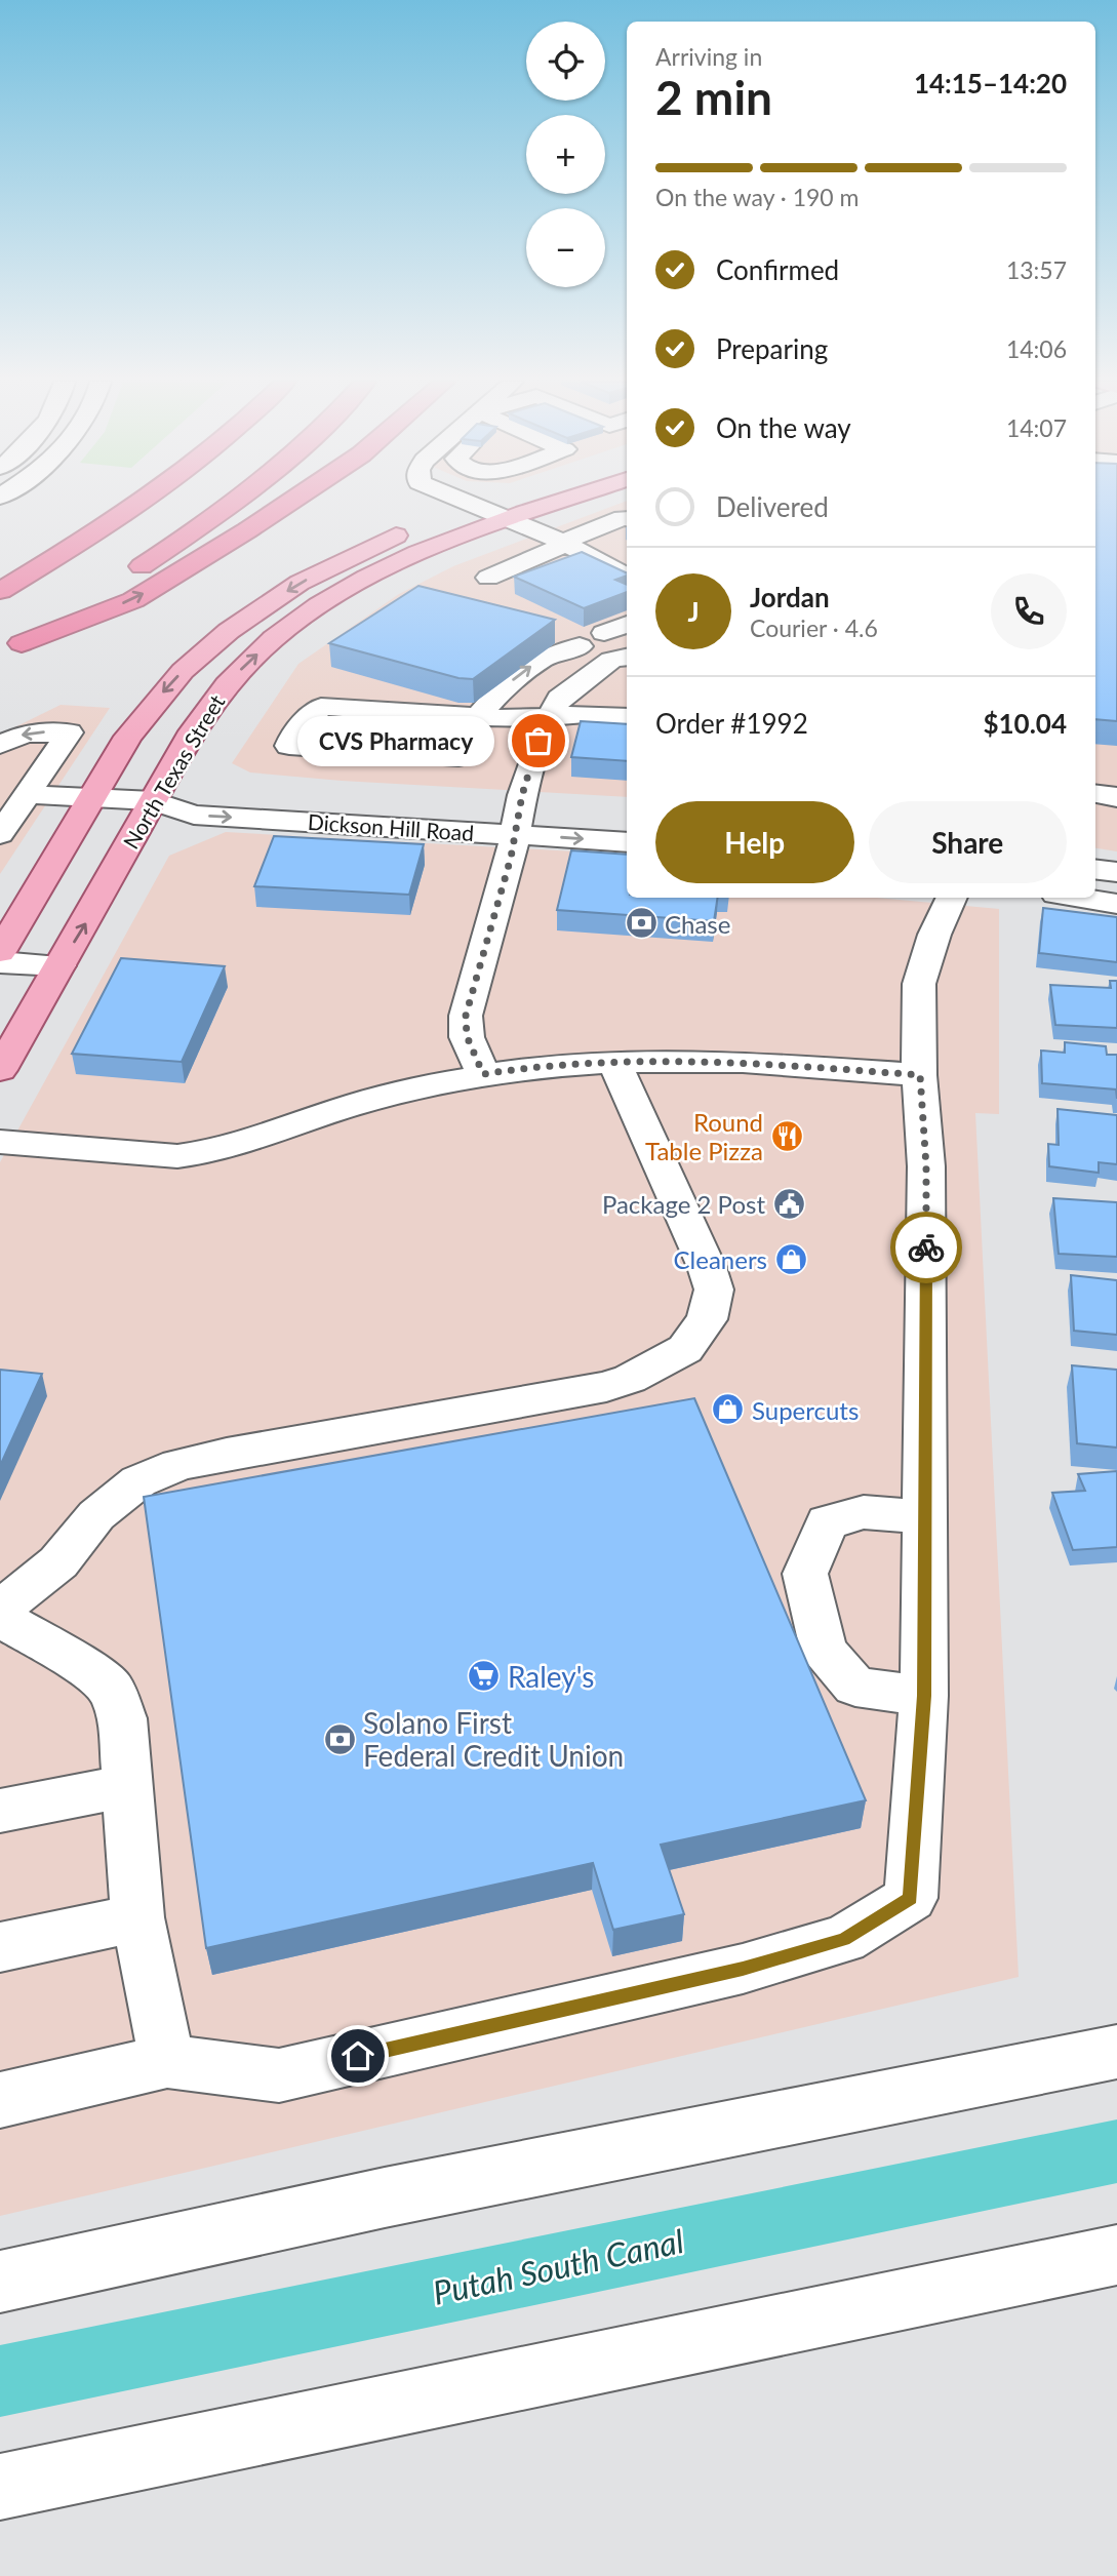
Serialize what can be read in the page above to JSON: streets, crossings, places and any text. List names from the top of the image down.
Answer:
{
  "streets": {
    "main road": ["North Texas Street"],
    "street": ["Dickson Hill Road"]
  },
  "crossings": [
    ["North Texas Street", "Dickson Hill Road"]
  ],
  "water": ["Putah South Canal"],
  "places": {
    "other": ["CVS Pharmacy"],
    "bank": ["Chase", "Solano First Federal Credit Union"],
    "restaurant": ["Round Table Pizza"],
    "public building": ["Package 2 Post"],
    "shop": ["Cleaners", "Supercuts"],
    "supermarket": ["Raley's"]
  },
  "page": {
    "map_buttons": ["+", "−"],
    "heading": ["2 min", "Arriving in", "14:15–14:20"],
    "panel": [
      "Jordan",
      "Courier · 4.6",
      "Order #1992",
      "$10.04"
    ],
    "bar": "On the way · 190 m",
    "list": [
      ["Confirmed", "13:57"],
      ["Preparing", "14:06"],
      ["On the way", "14:07"],
      "Delivered"
    ],
    "round": "J",
    "bubble": "CVS Pharmacy",
    "buttons": ["Help", "Share"]
  }
}
